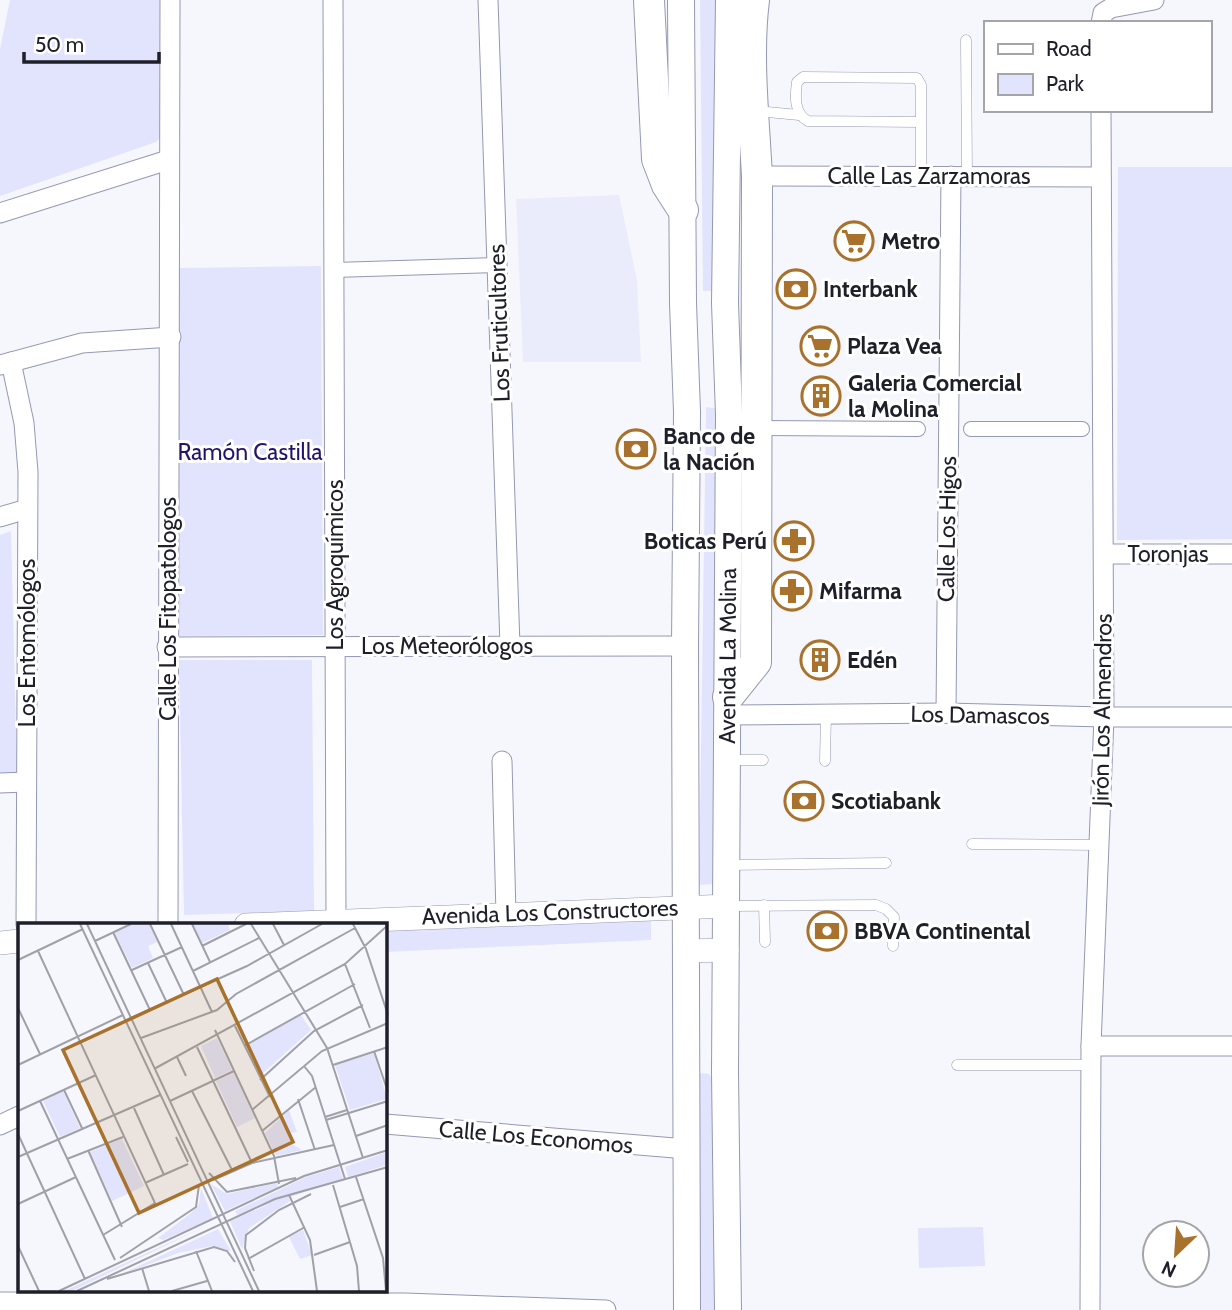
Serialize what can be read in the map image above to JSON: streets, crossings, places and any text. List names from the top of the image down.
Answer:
{
  "streets": {
    "main road": ["Avenida La Molina"],
    "street": [
      "Calle Las Zarzamoras",
      "Los Fruticultores",
      "Calle Los Higos",
      "Toronjas",
      "Los Agroquímicos",
      "Calle Los Fitopatologos",
      "Los Entomólogos",
      "Los Meteorólogos",
      "Jirón Los Almendros",
      "Los Damascos",
      "Avenida Los Constructores",
      "Calle Los Economos"
    ]
  },
  "crossings": [
    ["Calle Las Zarzamoras", "Calle Los Higos"],
    ["Calle Las Zarzamoras", "Jirón Los Almendros"],
    ["Los Fruticultores", "Los Meteorólogos"],
    ["Calle Los Higos", "Los Damascos"],
    ["Toronjas", "Jirón Los Almendros"],
    ["Los Agroquímicos", "Los Meteorólogos"],
    ["Los Agroquímicos", "Avenida Los Constructores"],
    ["Calle Los Fitopatologos", "Los Meteorólogos"],
    ["Los Meteorólogos", "Avenida La Molina"],
    ["Avenida La Molina", "Los Damascos"],
    ["Avenida La Molina", "Avenida Los Constructores"],
    ["Avenida La Molina", "Calle Los Economos"],
    ["Jirón Los Almendros", "Los Damascos"]
  ],
  "parks": ["Ramón Castilla"],
  "places": {
    "supermarket": ["Metro", "Plaza Vea"],
    "bank": [
      "Interbank",
      "Banco de la Nación",
      "Scotiabank",
      "BBVA Continental"
    ],
    "building": ["Galeria Comercial la Molina", "Edén"],
    "pharmacy": ["Boticas Perú", "Mifarma"]
  },
  "legend": ["Road", "Park"],
  "scale_bar": "50 m",
  "north": "bottom left"
}
